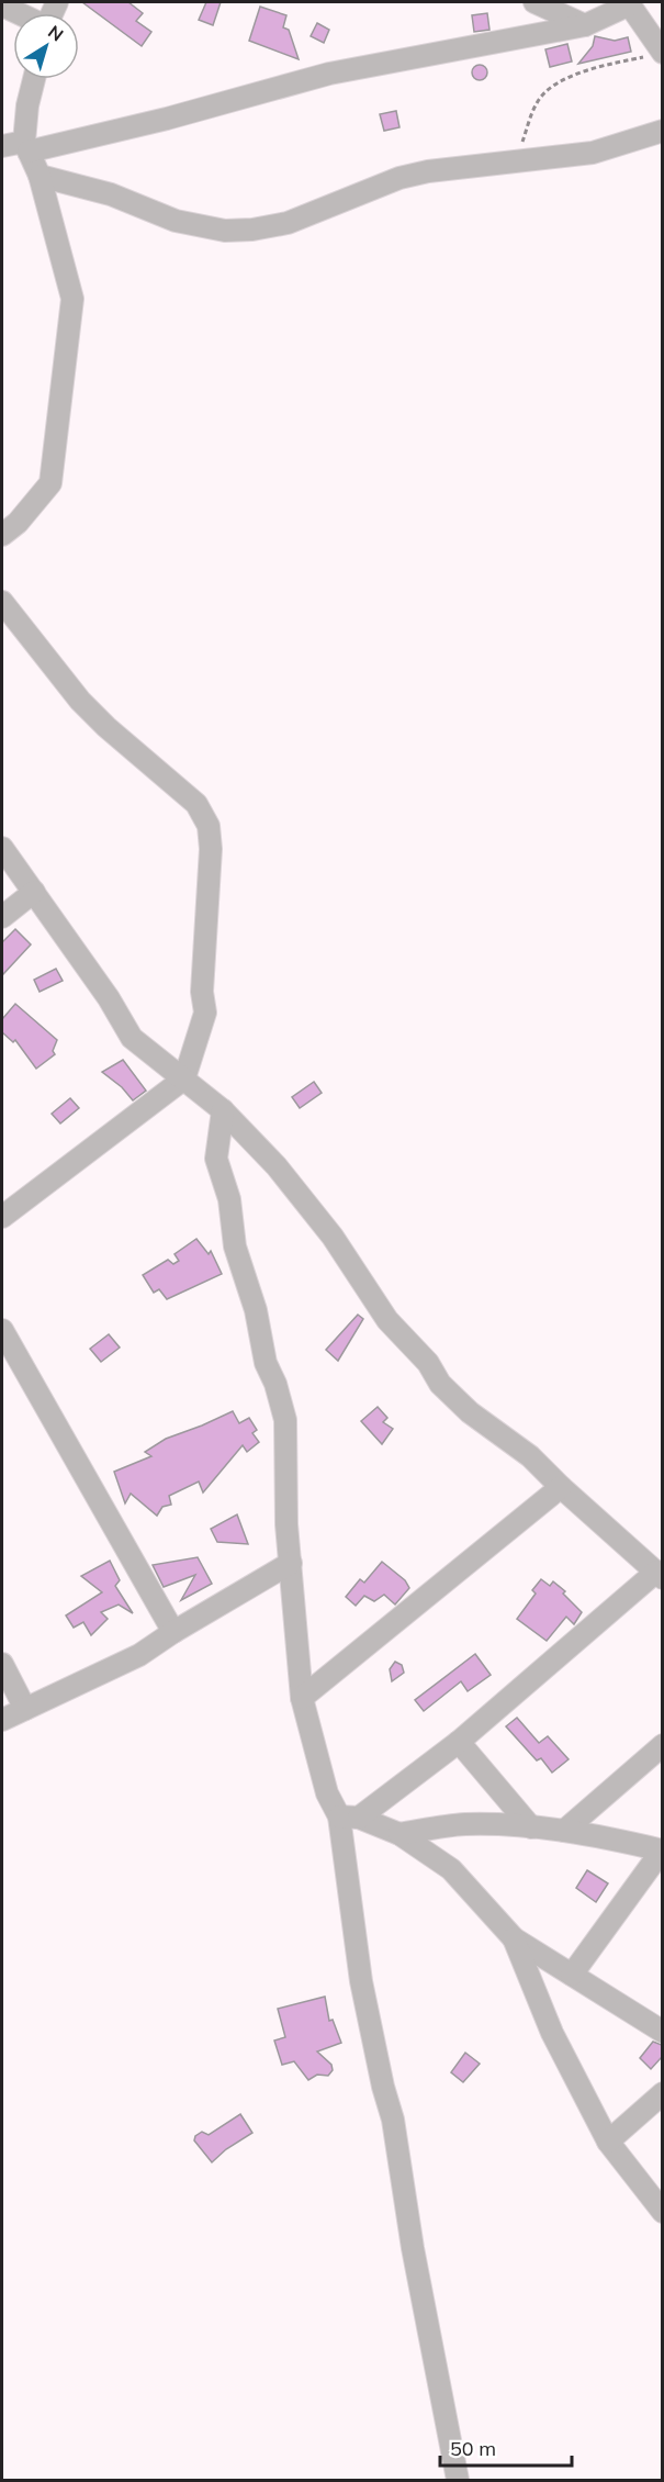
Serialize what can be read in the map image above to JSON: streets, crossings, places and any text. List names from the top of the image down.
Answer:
{
  "scale_bar": "50 m",
  "north": "top right"
}
